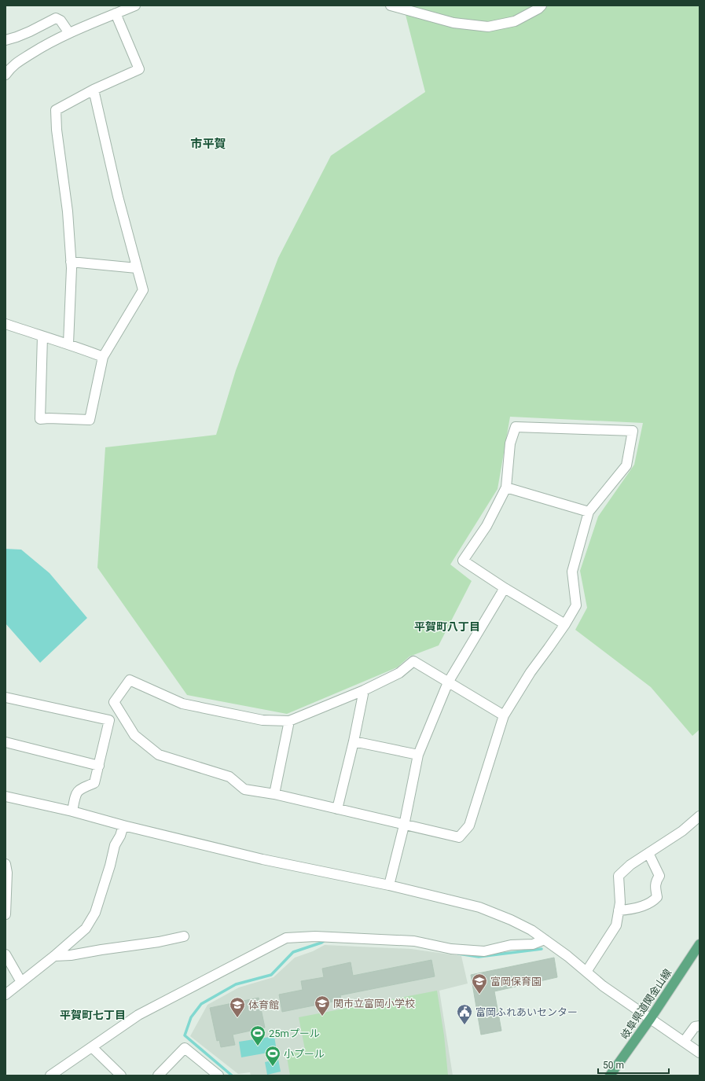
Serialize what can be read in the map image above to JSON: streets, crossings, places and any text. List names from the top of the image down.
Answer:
{
  "streets": {
    "main road": ["岐阜県道関金山線"]
  },
  "districts": ["市平賀", "平賀町八丁目", "平賀町七丁目"],
  "places": {
    "school or university": ["富岡保育園", "関市立富岡小学校", "体育館"],
    "public building": ["富岡ふれあいセンター"],
    "sports": ["25mプール", "小プール"]
  },
  "scale_bar": "50 m"
}
